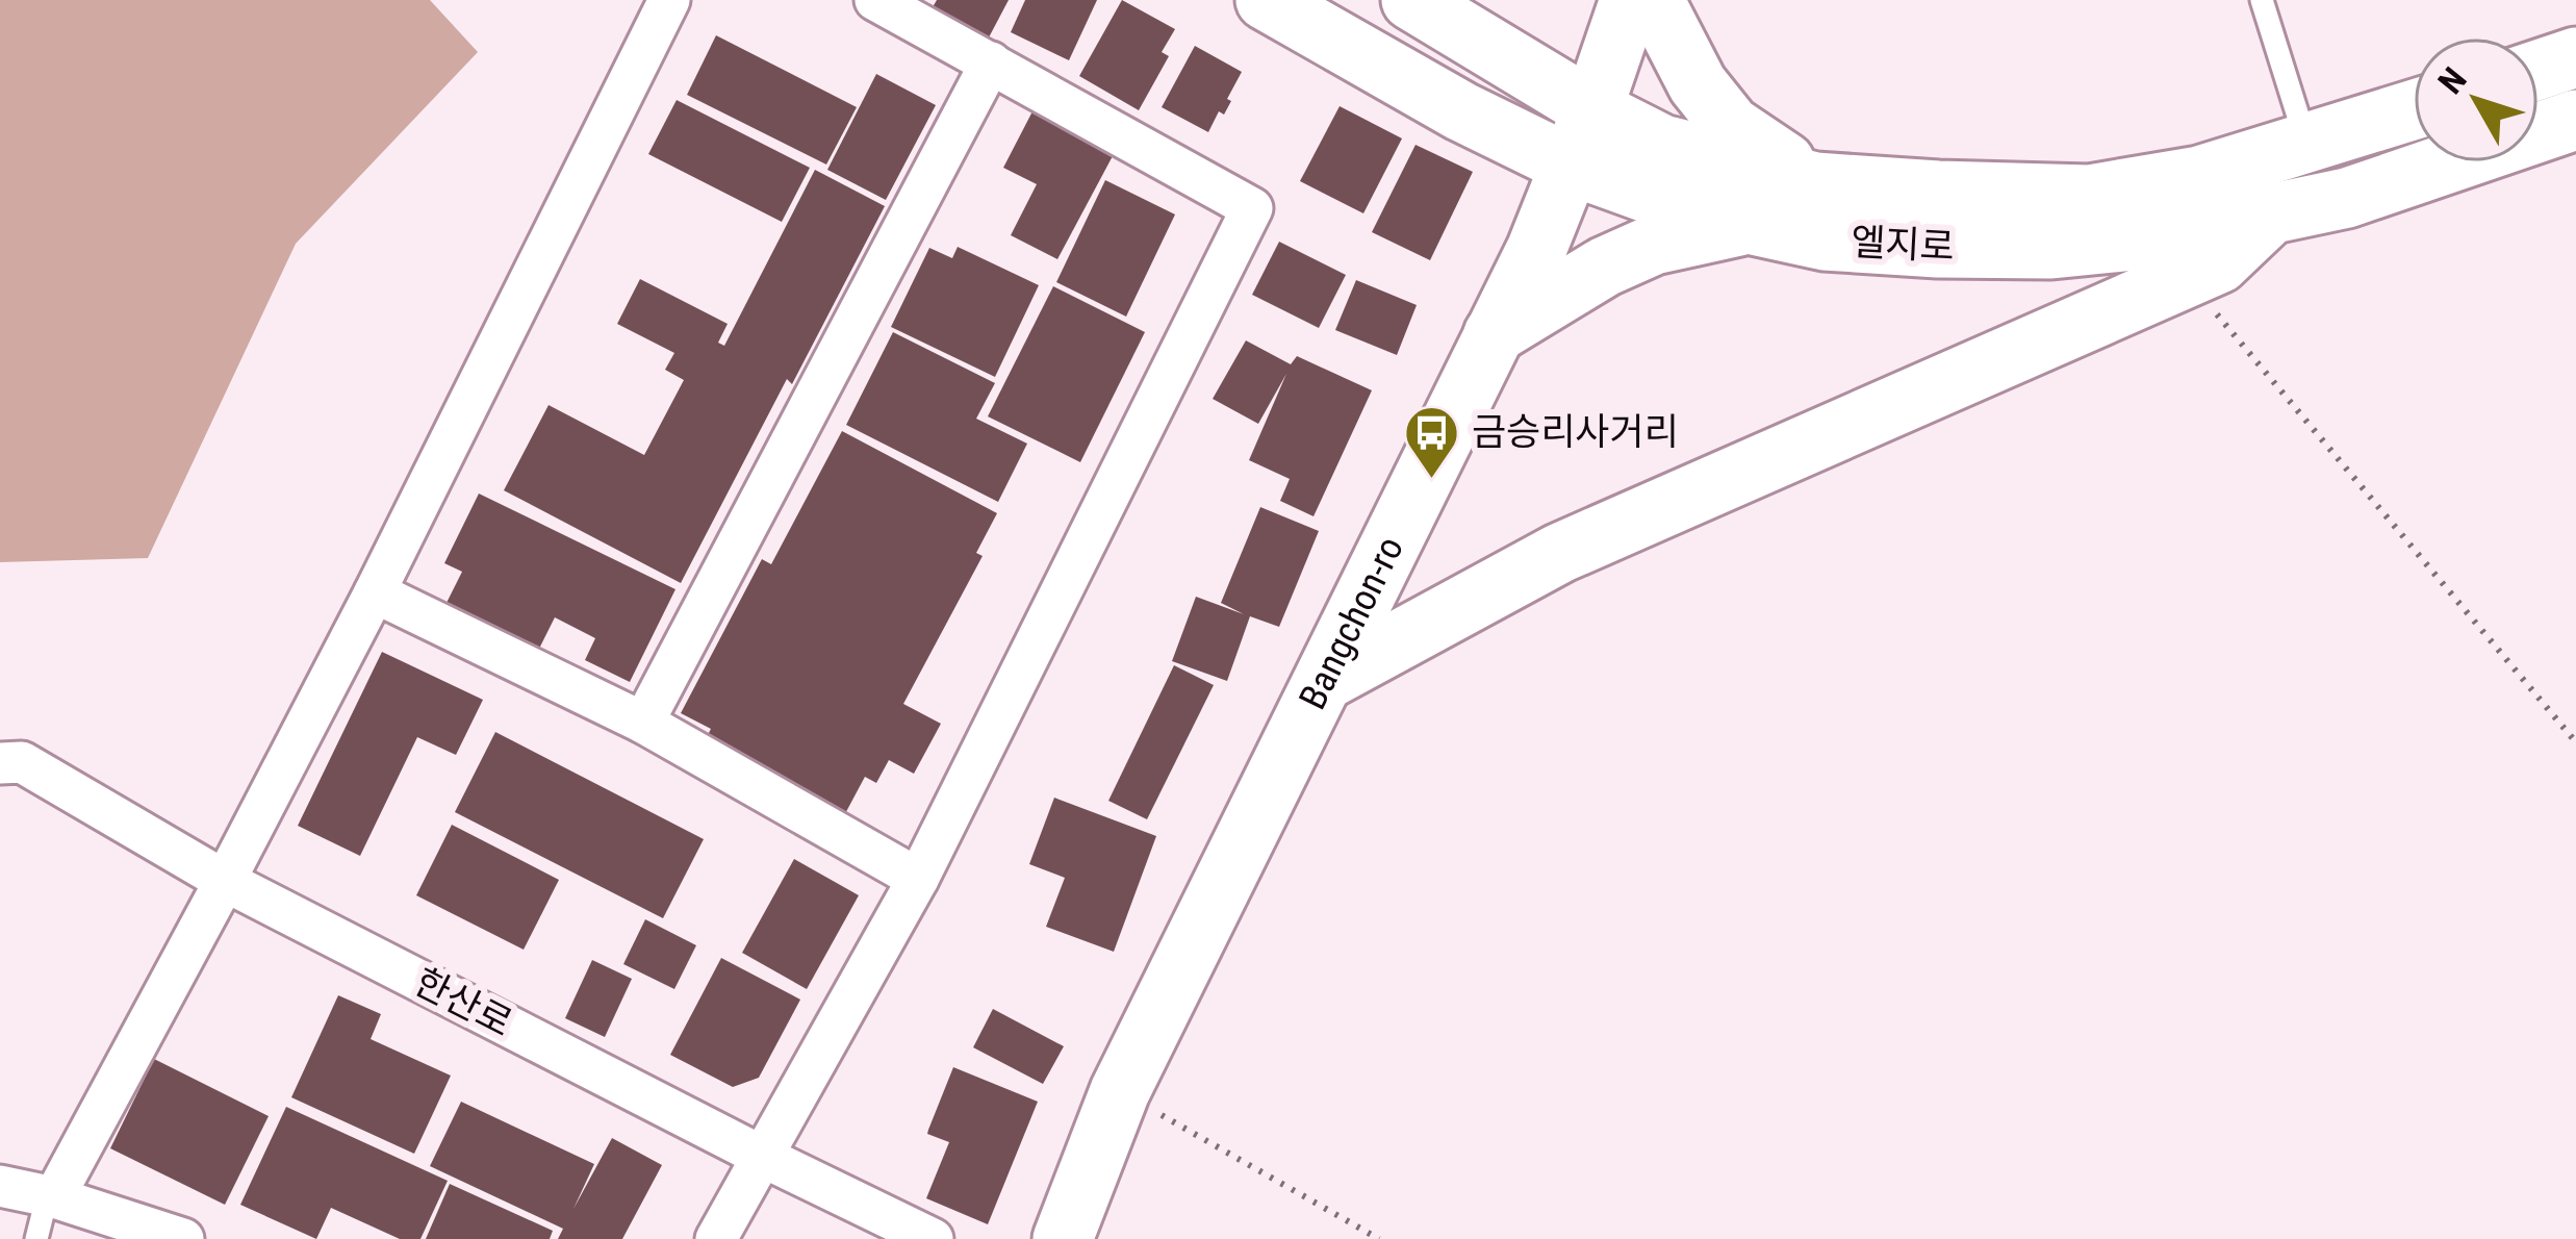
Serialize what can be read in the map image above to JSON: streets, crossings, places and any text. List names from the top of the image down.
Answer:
{
  "streets": {
    "main road": ["엘지로", "Bangchon-ro"],
    "street": ["한산로"]
  },
  "crossings": [
    ["엘지로", "Bangchon-ro"]
  ],
  "places": {
    "bus stop": ["금승리사거리"]
  },
  "north": "top left"
}
